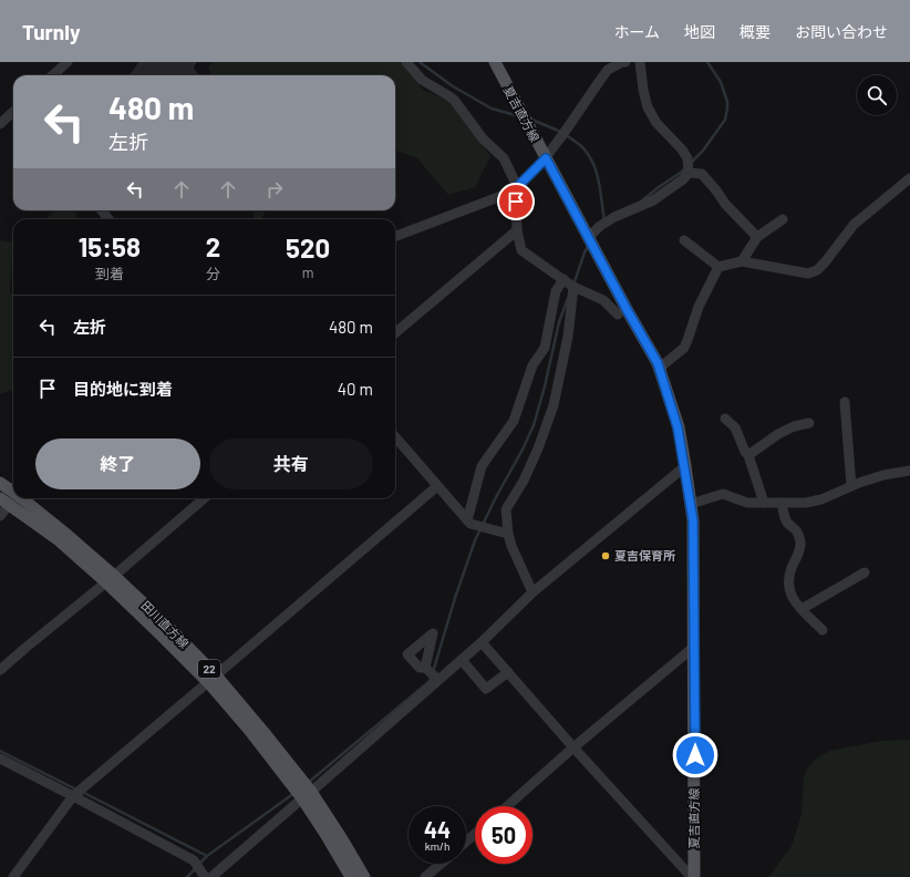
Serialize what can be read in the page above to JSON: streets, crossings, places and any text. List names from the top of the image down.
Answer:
{
  "streets": {
    "main road": ["夏吉直方線", "田川直方線", "22"]
  },
  "places": ["夏吉保育所"],
  "page": {
    "header": "Turnly",
    "nav": [
      "ホーム",
      "地図",
      "概要",
      "お問い合わせ"
    ],
    "turn": ["480 m", "左折"],
    "eta": [
      "15:58",
      "到着",
      "2",
      "分",
      "520",
      "m"
    ],
    "list": [
      {
        "name": "左折",
        "value": "480 m"
      },
      {
        "name": "目的地に到着",
        "value": "40 m"
      }
    ],
    "buttons": ["終了", "共有"],
    "speed": "44 km/h",
    "limit": "50"
  }
}
